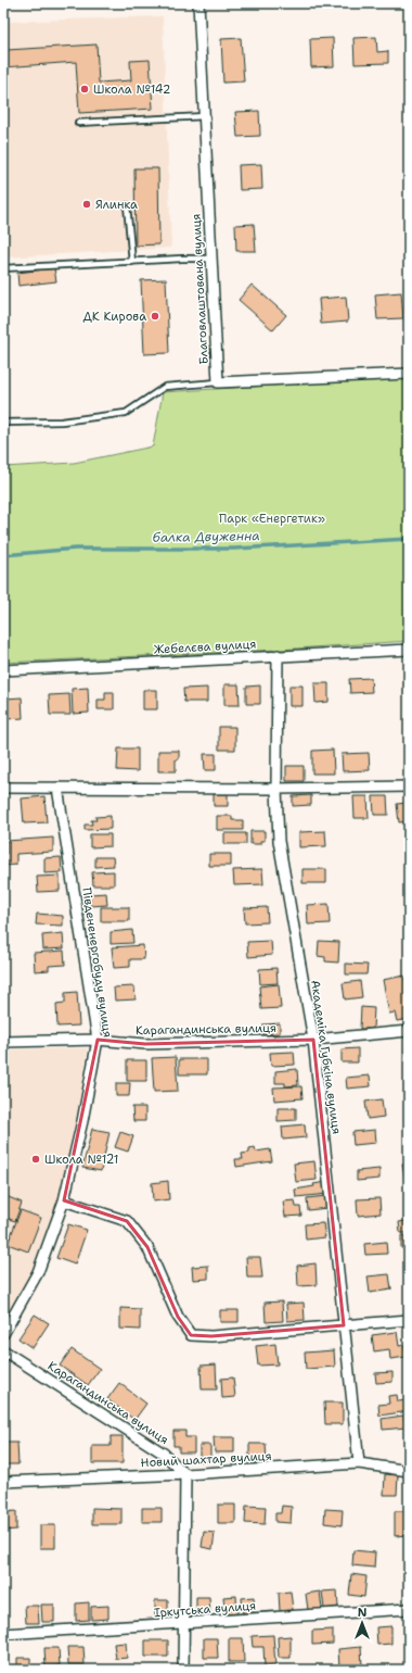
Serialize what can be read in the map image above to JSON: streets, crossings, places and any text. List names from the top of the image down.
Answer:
{
  "streets": {
    "street": [
      "Благовлаштована вулиця",
      "Жебелєва вулиця",
      "Південенергобуду вулиця",
      "Карагандинська вулиця",
      "Академіка Губкіна вулиця",
      "Новий шахтар вулиця",
      "Іркутська вулиця"
    ]
  },
  "crossings": [
    ["Жебелєва вулиця", "Академіка Губкіна вулиця"],
    ["Південенергобуду вулиця", "Карагандинська вулиця"],
    ["Карагандинська вулиця", "Академіка Губкіна вулиця"],
    ["Карагандинська вулиця", "Новий шахтар вулиця"],
    ["Академіка Губкіна вулиця", "Новий шахтар вулиця"]
  ],
  "water": ["балка Двуженна"],
  "parks": ["Парк «Енергетик»"],
  "places": [
    "Школа №142",
    "Ялинка",
    "ДК Кирова",
    "Школа №121"
  ],
  "north": "top"
}
